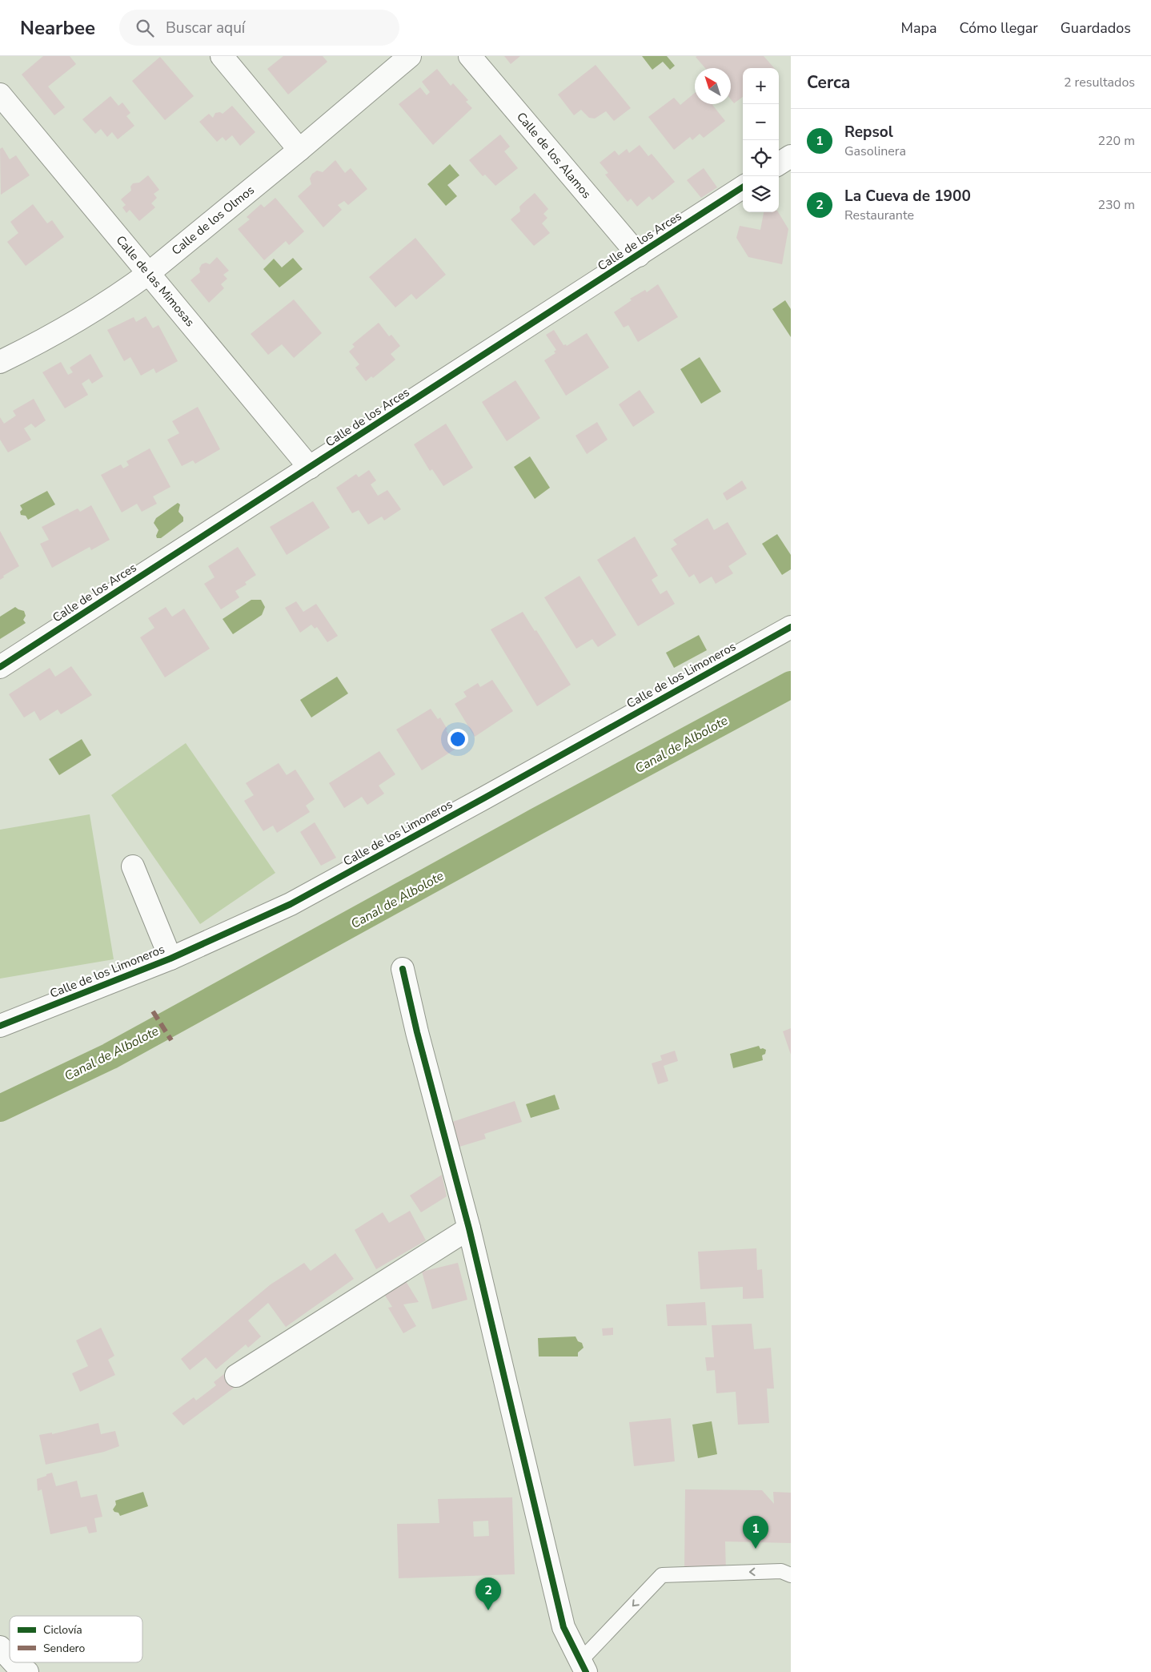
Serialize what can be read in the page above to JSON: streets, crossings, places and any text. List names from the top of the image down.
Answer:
{
  "streets": {
    "street": [
      "Calle de los Alamos",
      "Calle de los Olmos",
      "Calle de los Arces",
      "Calle de las Mimosas",
      "Calle de los Limoneros"
    ]
  },
  "crossings": [
    ["Calle de los Alamos", "Calle de los Arces"],
    ["Calle de los Olmos", "Calle de las Mimosas"],
    ["Calle de los Arces", "Calle de las Mimosas"]
  ],
  "water": ["Canal de Albolote"],
  "legend": ["Ciclovía", "Sendero"],
  "north": "top left",
  "page": {
    "header": "Nearbee",
    "search": "Buscar aquí",
    "nav": ["Mapa", "Cómo llegar", "Guardados"],
    "heading": ["Cerca", "2 resultados"],
    "map_buttons": ["+", "−"],
    "list": [
      {
        "mark": "1",
        "name": "Repsol",
        "note": "Gasolinera",
        "value": "220 m"
      },
      {
        "mark": "2",
        "name": "La Cueva de 1900",
        "note": "Restaurante",
        "value": "230 m"
      }
    ],
    "pins": ["1", "2"]
  }
}
